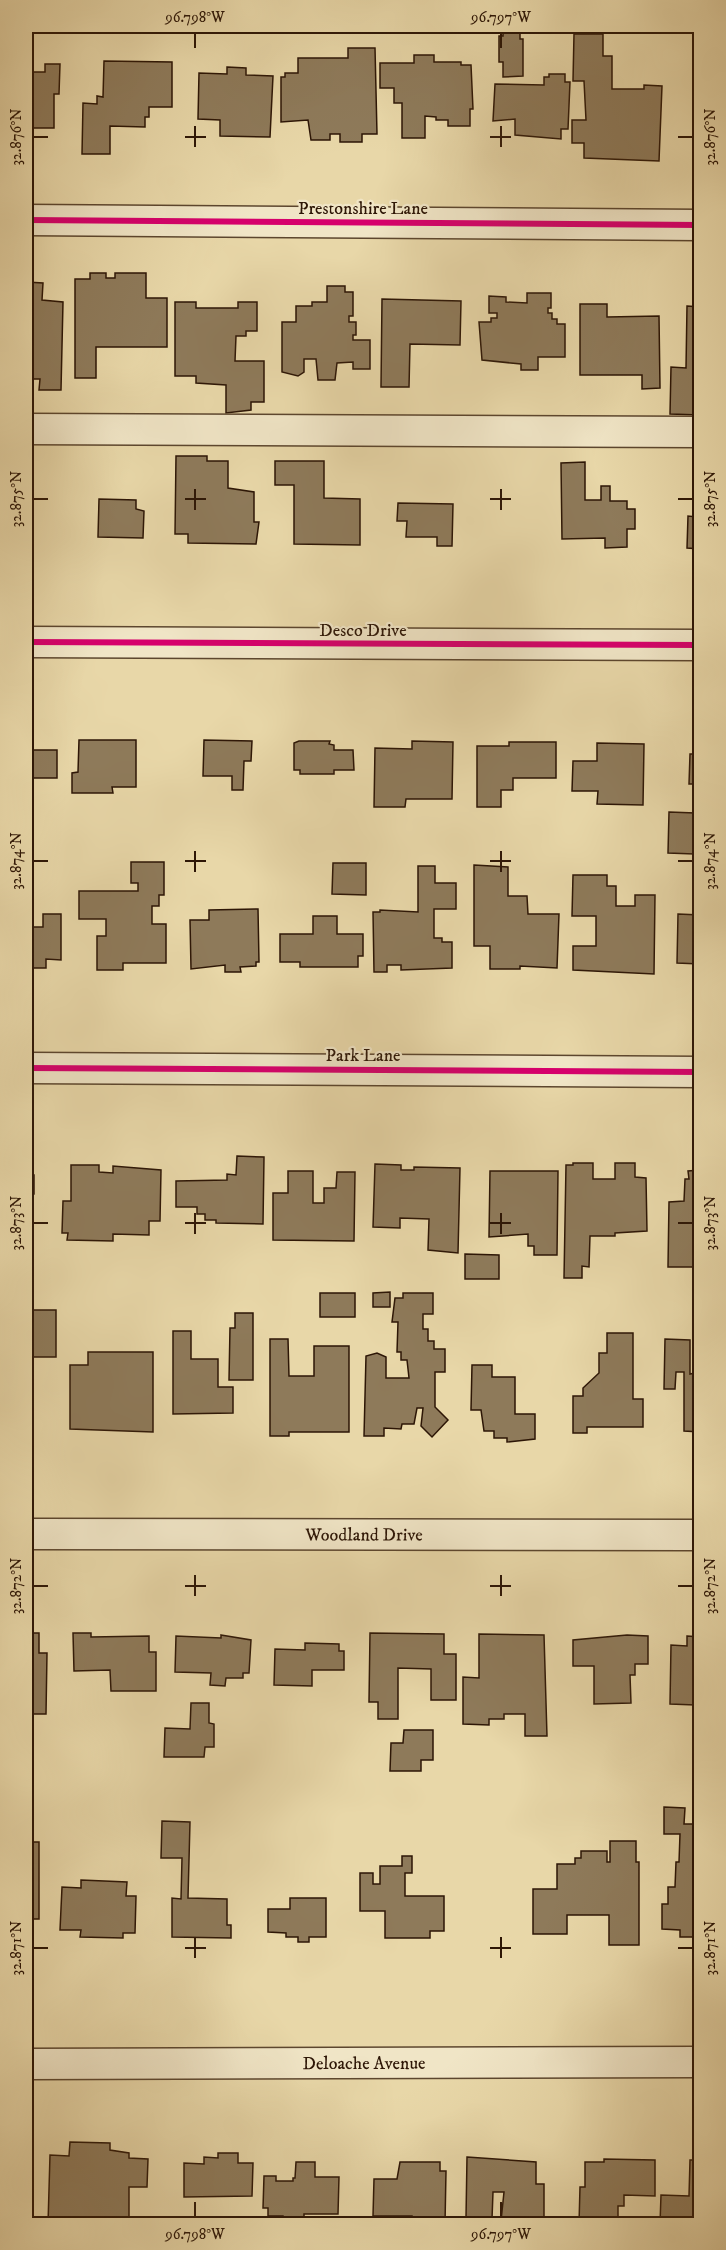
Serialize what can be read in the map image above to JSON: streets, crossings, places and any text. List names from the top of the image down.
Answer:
{
  "streets": {
    "street": [
      "Prestonshire Lane",
      "Desco Drive",
      "Park Lane",
      "Woodland Drive",
      "Deloache Avenue"
    ]
  },
  "coordinates": [
    "96.798°W",
    "96.797°W",
    "32.876°N",
    "32.875°N",
    "32.874°N",
    "32.873°N",
    "32.872°N",
    "32.871°N"
  ]
}
